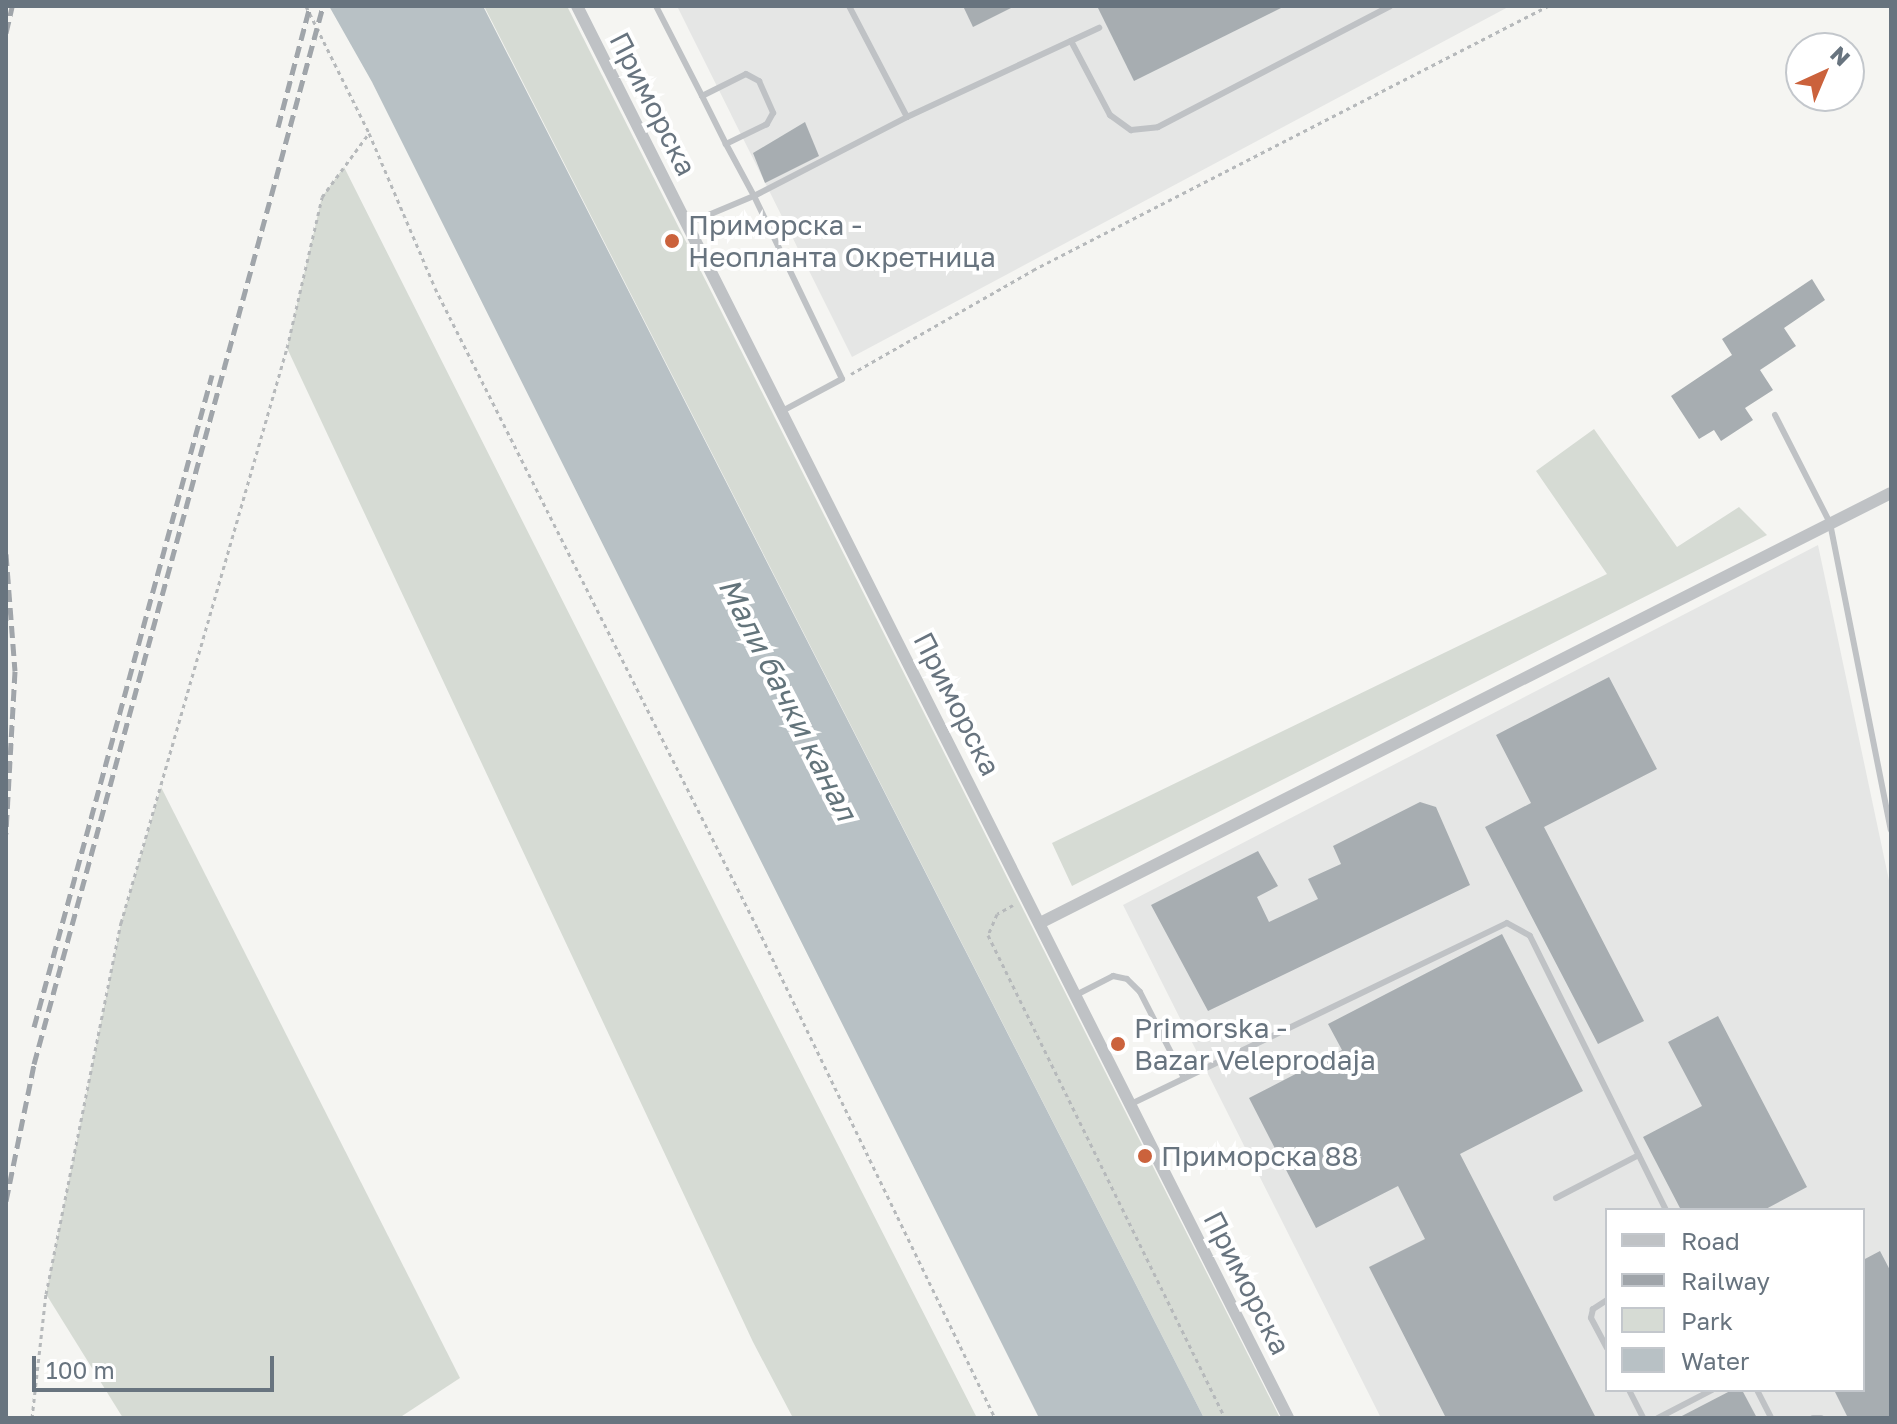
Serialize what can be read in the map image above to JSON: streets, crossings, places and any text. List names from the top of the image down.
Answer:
{
  "streets": {
    "street": ["Приморска"]
  },
  "water": ["Мали бачки канал"],
  "places": ["Приморска - Неопланта Окретница", "Primorska - Bazar Veleprodaja", "Приморска 88"],
  "legend": [
    "Road",
    "Railway",
    "Park",
    "Water"
  ],
  "scale_bar": "100 m",
  "north": "top right"
}
